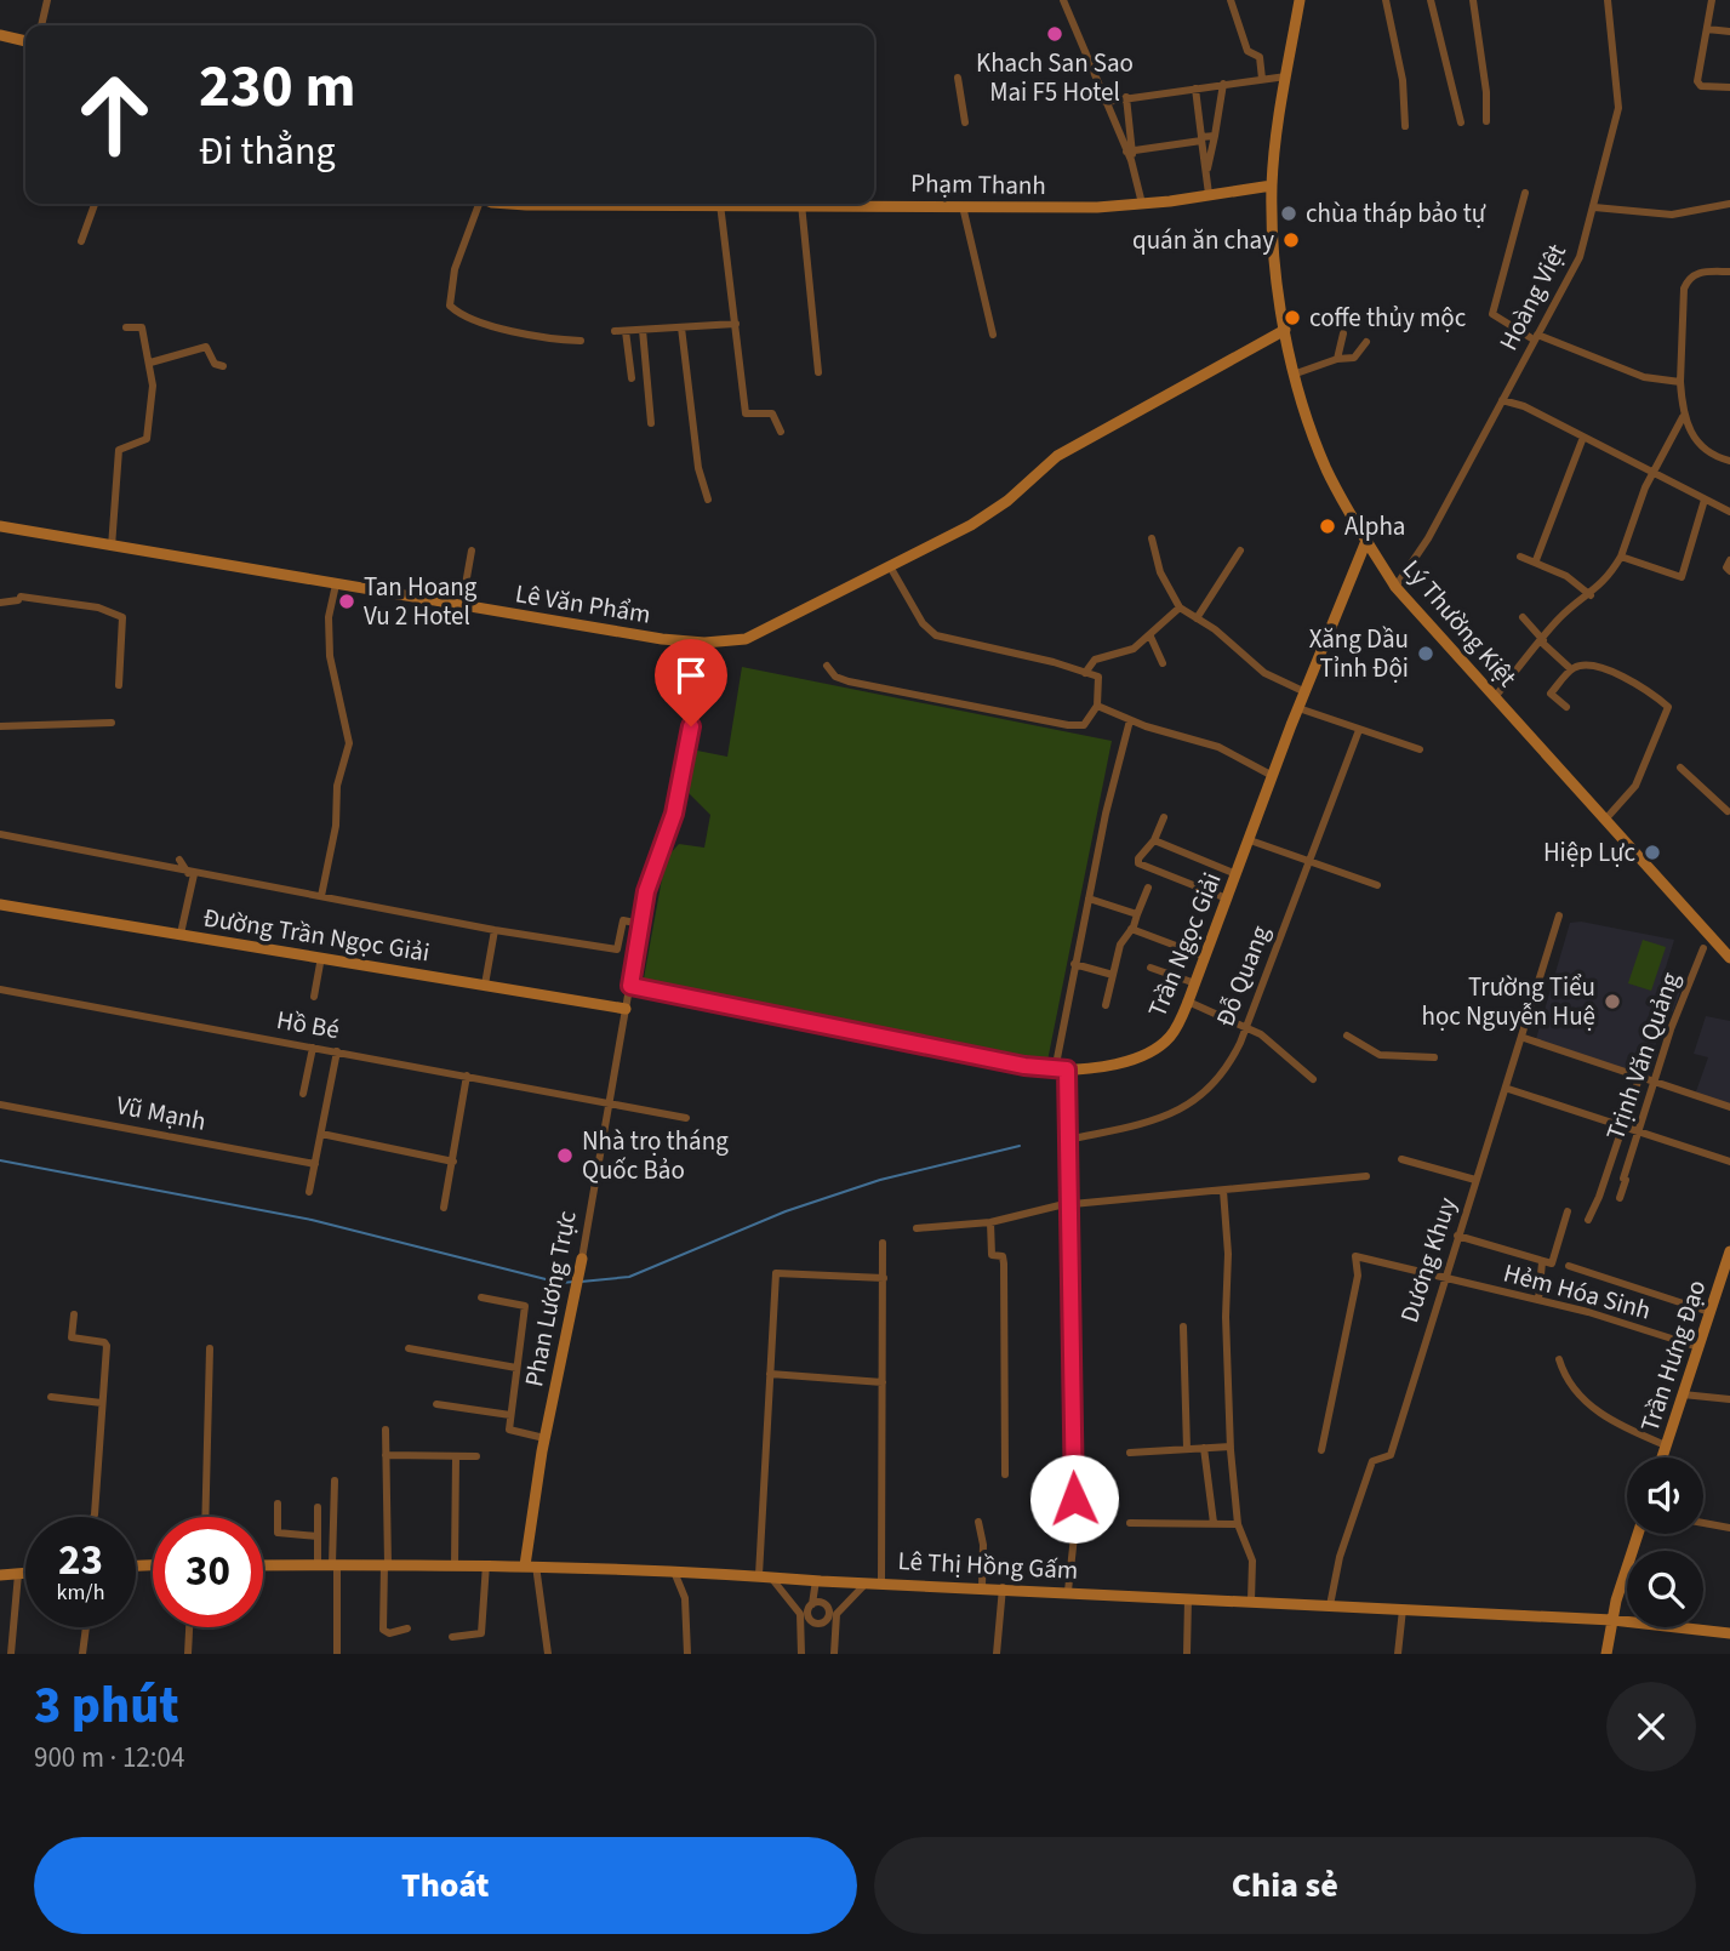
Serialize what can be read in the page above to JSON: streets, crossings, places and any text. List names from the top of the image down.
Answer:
{
  "streets": {
    "street": [
      "Phạm Thanh",
      "Hoàng Việt",
      "Lê Văn Phẩm",
      "Lý Thường Kiệt",
      "Đường Trần Ngọc Giải",
      "Trần Ngọc Giải",
      "Đỗ Quang",
      "Hồ Bé",
      "Trịnh Văn Quảng",
      "Vũ Mạnh",
      "Dương Khuy",
      "Hẻm Hóa Sinh",
      "Phan Lương Trực",
      "Trần Hưng Đạo",
      "Lê Thị Hồng Gấm"
    ]
  },
  "crossings": [
    ["Phạm Thanh", "Lý Thường Kiệt"],
    ["Hoàng Việt", "Lý Thường Kiệt"],
    ["Lê Văn Phẩm", "Lý Thường Kiệt"],
    ["Lê Văn Phẩm", "Phan Lương Trực"],
    ["Lý Thường Kiệt", "Trần Ngọc Giải"],
    ["Đường Trần Ngọc Giải", "Phan Lương Trực"],
    ["Trần Ngọc Giải", "Phan Lương Trực"],
    ["Hồ Bé", "Phan Lương Trực"],
    ["Dương Khuy", "Hẻm Hóa Sinh"],
    ["Dương Khuy", "Lê Thị Hồng Gấm"],
    ["Hẻm Hóa Sinh", "Trần Hưng Đạo"],
    ["Phan Lương Trực", "Lê Thị Hồng Gấm"]
  ],
  "places": [
    "Khach San Sao Mai F5 Hotel",
    "chùa tháp bảo tự",
    "quán ăn chay",
    "coffe thủy mộc",
    "Alpha",
    "Tan Hoang Vu 2 Hotel",
    "Xăng Dầu Tỉnh Đội",
    "Hiệp Lực",
    "Trường Tiểu học Nguyễn Huệ",
    "Nhà trọ tháng Quốc Bảo"
  ],
  "page": {
    "turn": ["230 m", "Đi thẳng"],
    "speed": "23 km/h",
    "limit": "30",
    "heading": ["3 phút", "900 m · 12:04"],
    "buttons": ["Thoát", "Chia sẻ"]
  }
}
